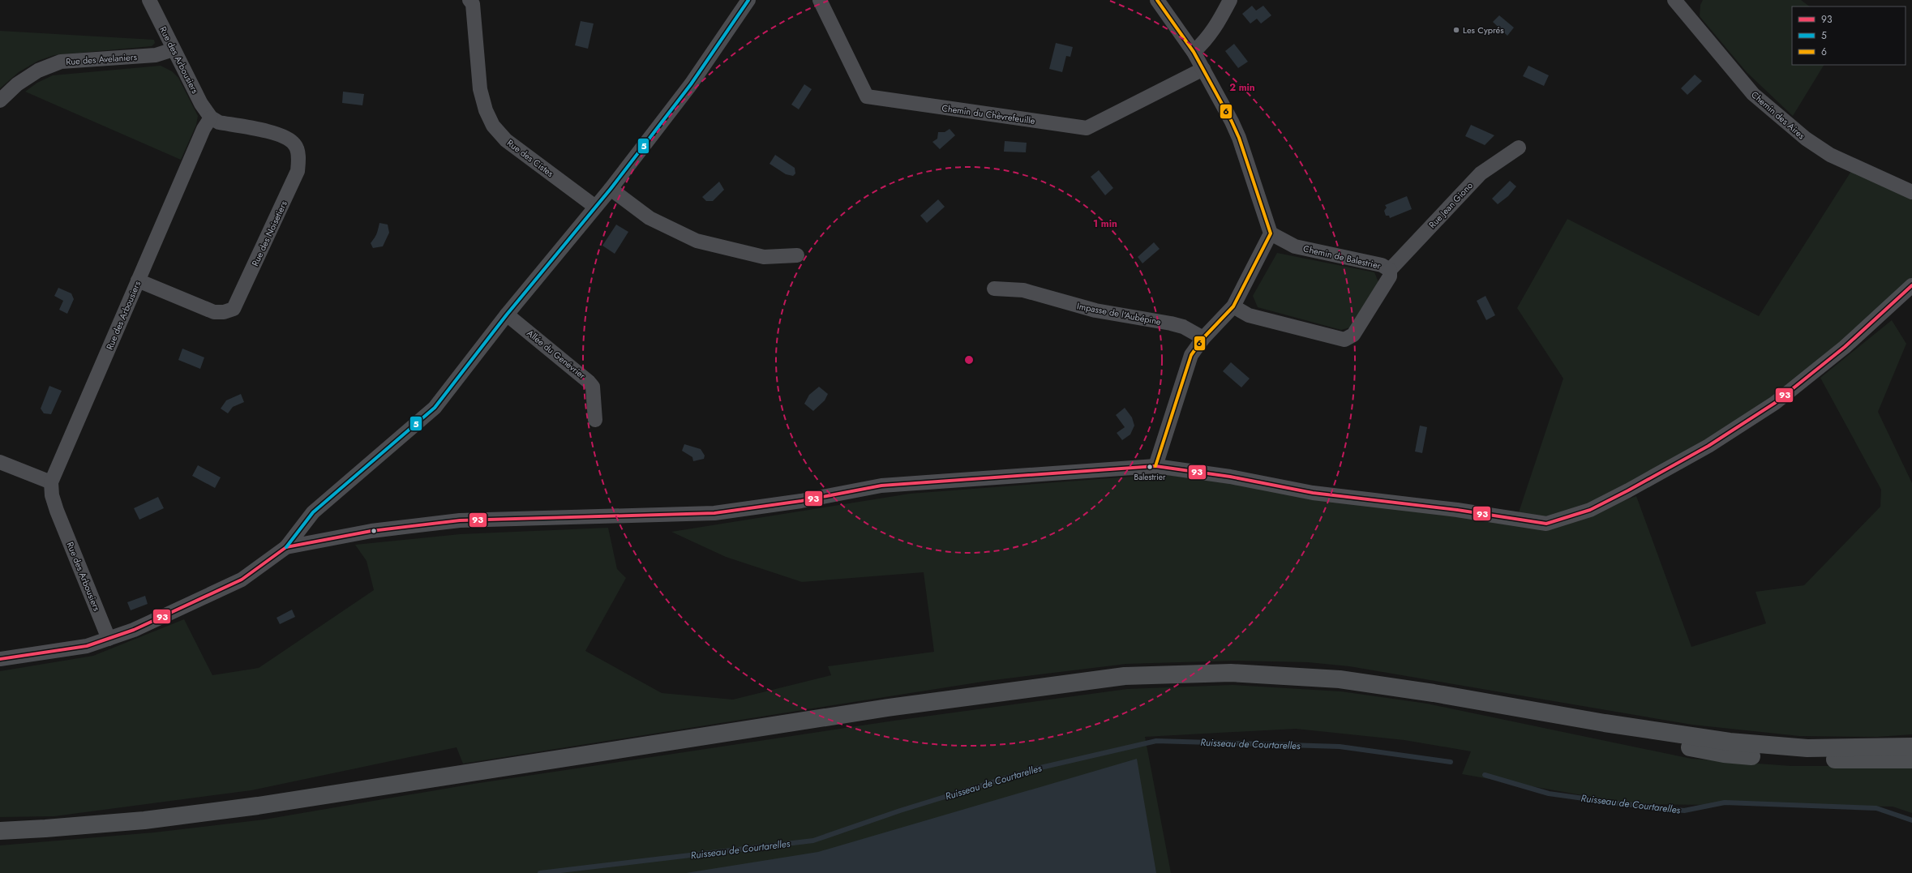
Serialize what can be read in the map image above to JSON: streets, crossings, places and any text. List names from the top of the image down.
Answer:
{
  "streets": {
    "street": [
      "Rue des Avelaniers",
      "Rue des Arbousiers",
      "Chemin du Chèvrefeuille",
      "Chemin des Aires",
      "Rue des Cistes",
      "Rue Jean Giono",
      "Rue des Noisetiers",
      "Chemin de Balestrier",
      "Impasse de l'Aubépine",
      "Allée du Genévrier"
    ]
  },
  "crossings": [
    ["Rue des Avelaniers", "Rue des Arbousiers"],
    ["Rue des Arbousiers", "Rue des Noisetiers"],
    ["Rue Jean Giono", "Chemin de Balestrier"]
  ],
  "water": ["Ruisseau de Courtarelles"],
  "places": ["Les Cyprés", "Balestrier"],
  "lines": ["transit line 5", "transit line 6", "transit line 93"],
  "legend": ["93", "5", "6"],
  "rings": ["2 min", "1 min"]
}
